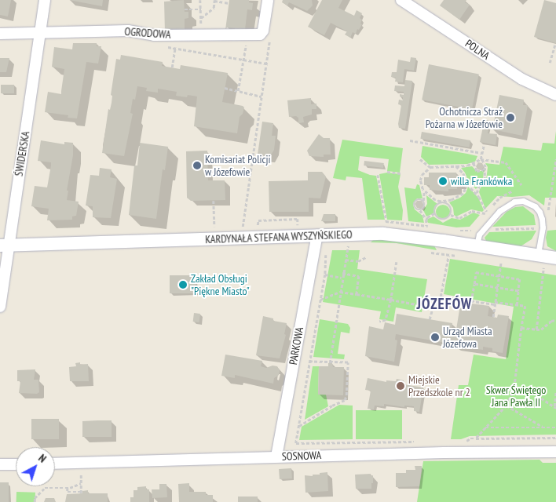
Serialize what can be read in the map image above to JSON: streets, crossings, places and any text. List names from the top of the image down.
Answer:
{
  "streets": {
    "street": [
      "OGRODOWA",
      "POLNA",
      "ŚWIDERSKA",
      "KARDYNAŁA STEFANA WYSZYŃSKIEGO",
      "PARKOWA",
      "SOSNOWA"
    ]
  },
  "crossings": [
    ["OGRODOWA", "ŚWIDERSKA"],
    ["ŚWIDERSKA", "KARDYNAŁA STEFANA WYSZYŃSKIEGO"],
    ["KARDYNAŁA STEFANA WYSZYŃSKIEGO", "PARKOWA"],
    ["PARKOWA", "SOSNOWA"]
  ],
  "districts": ["JÓZEFÓW"],
  "parks": ["Skwer Świętego Jana Pawła II"],
  "places": [
    "Ochotnicza Straż Pożarna w Józefowie",
    "Komisariat Policji w Józefowie",
    "willa Frankówka",
    "Zakład Obsługi \"Piękne Miasto\"",
    "Urząd Miasta Józefowa",
    "Miejskie Przedszkole nr 2"
  ],
  "north": "top right"
}
